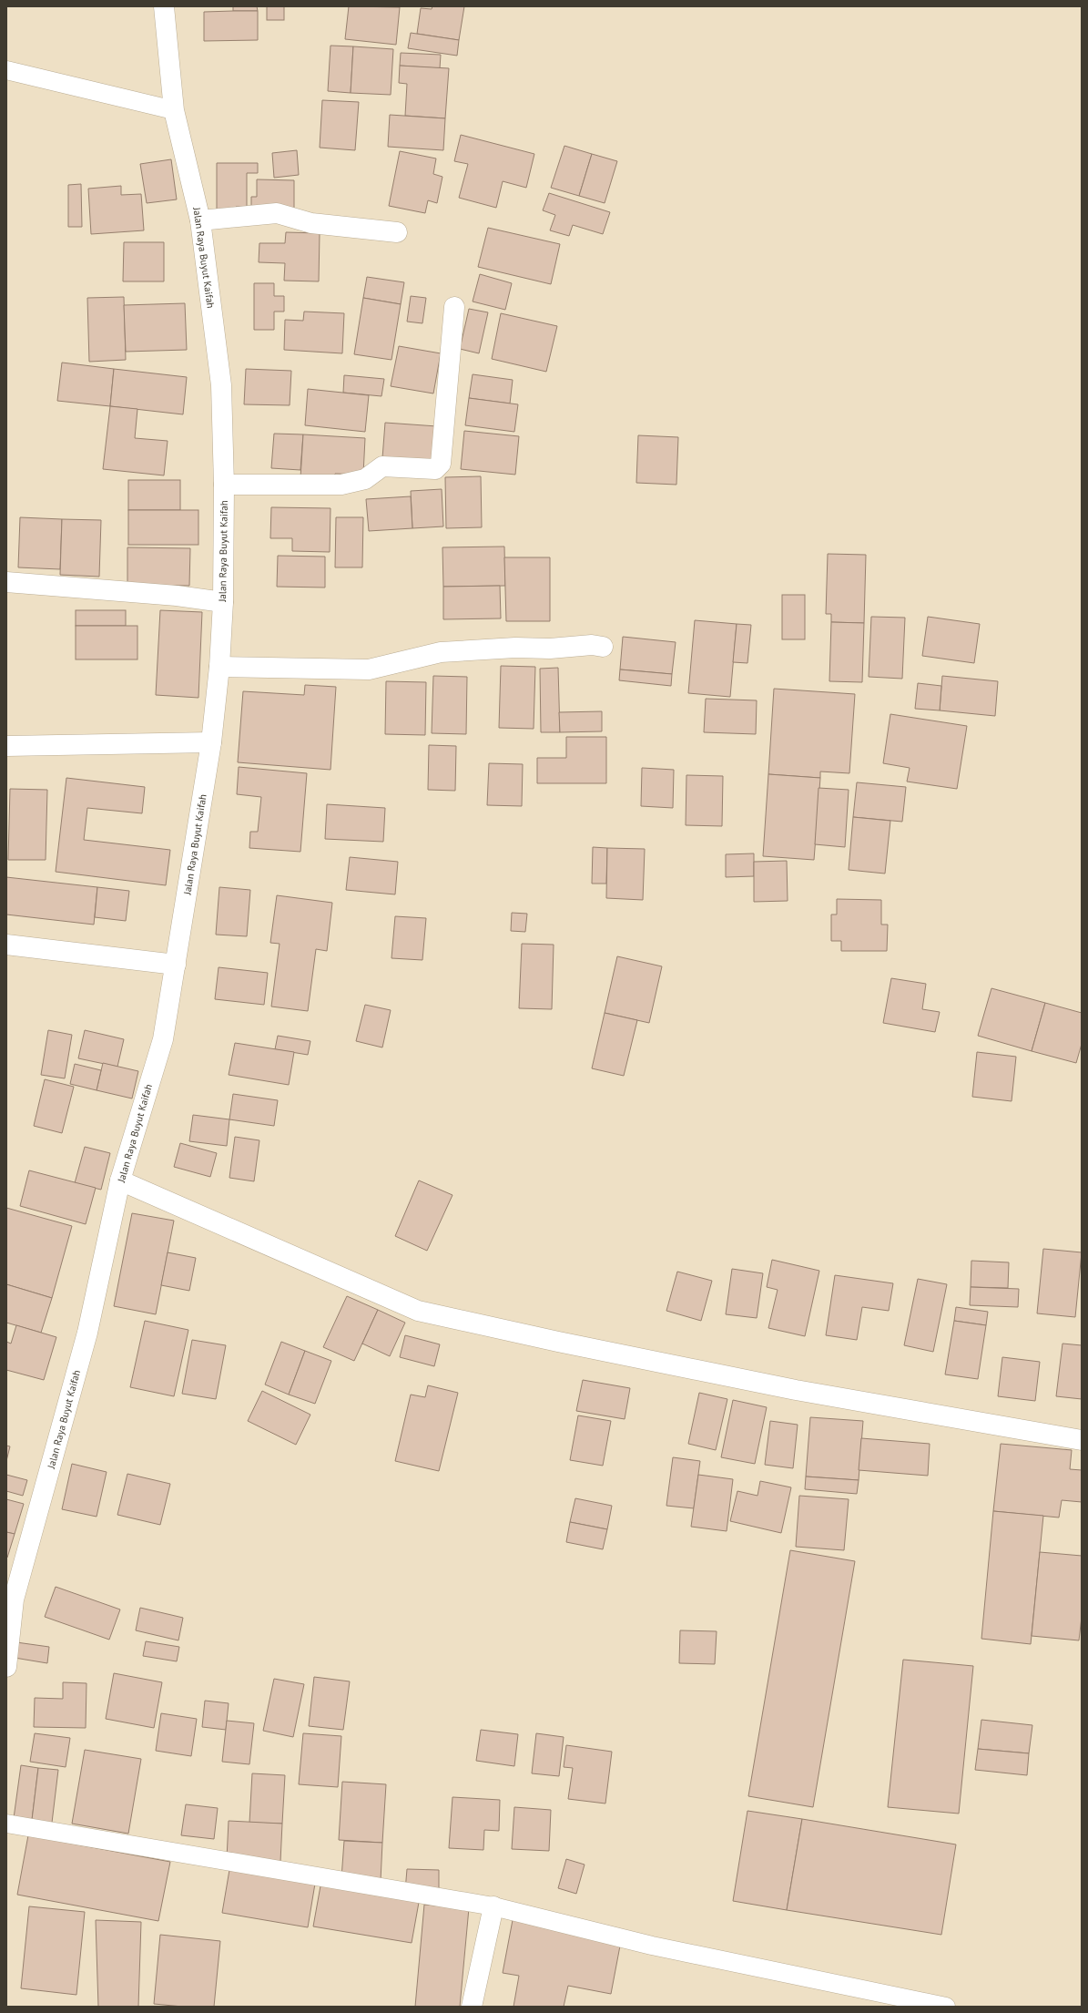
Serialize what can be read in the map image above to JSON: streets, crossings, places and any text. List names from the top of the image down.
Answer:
{
  "streets": {
    "street": ["Jalan Raya Buyut Kaifah"]
  }
}
